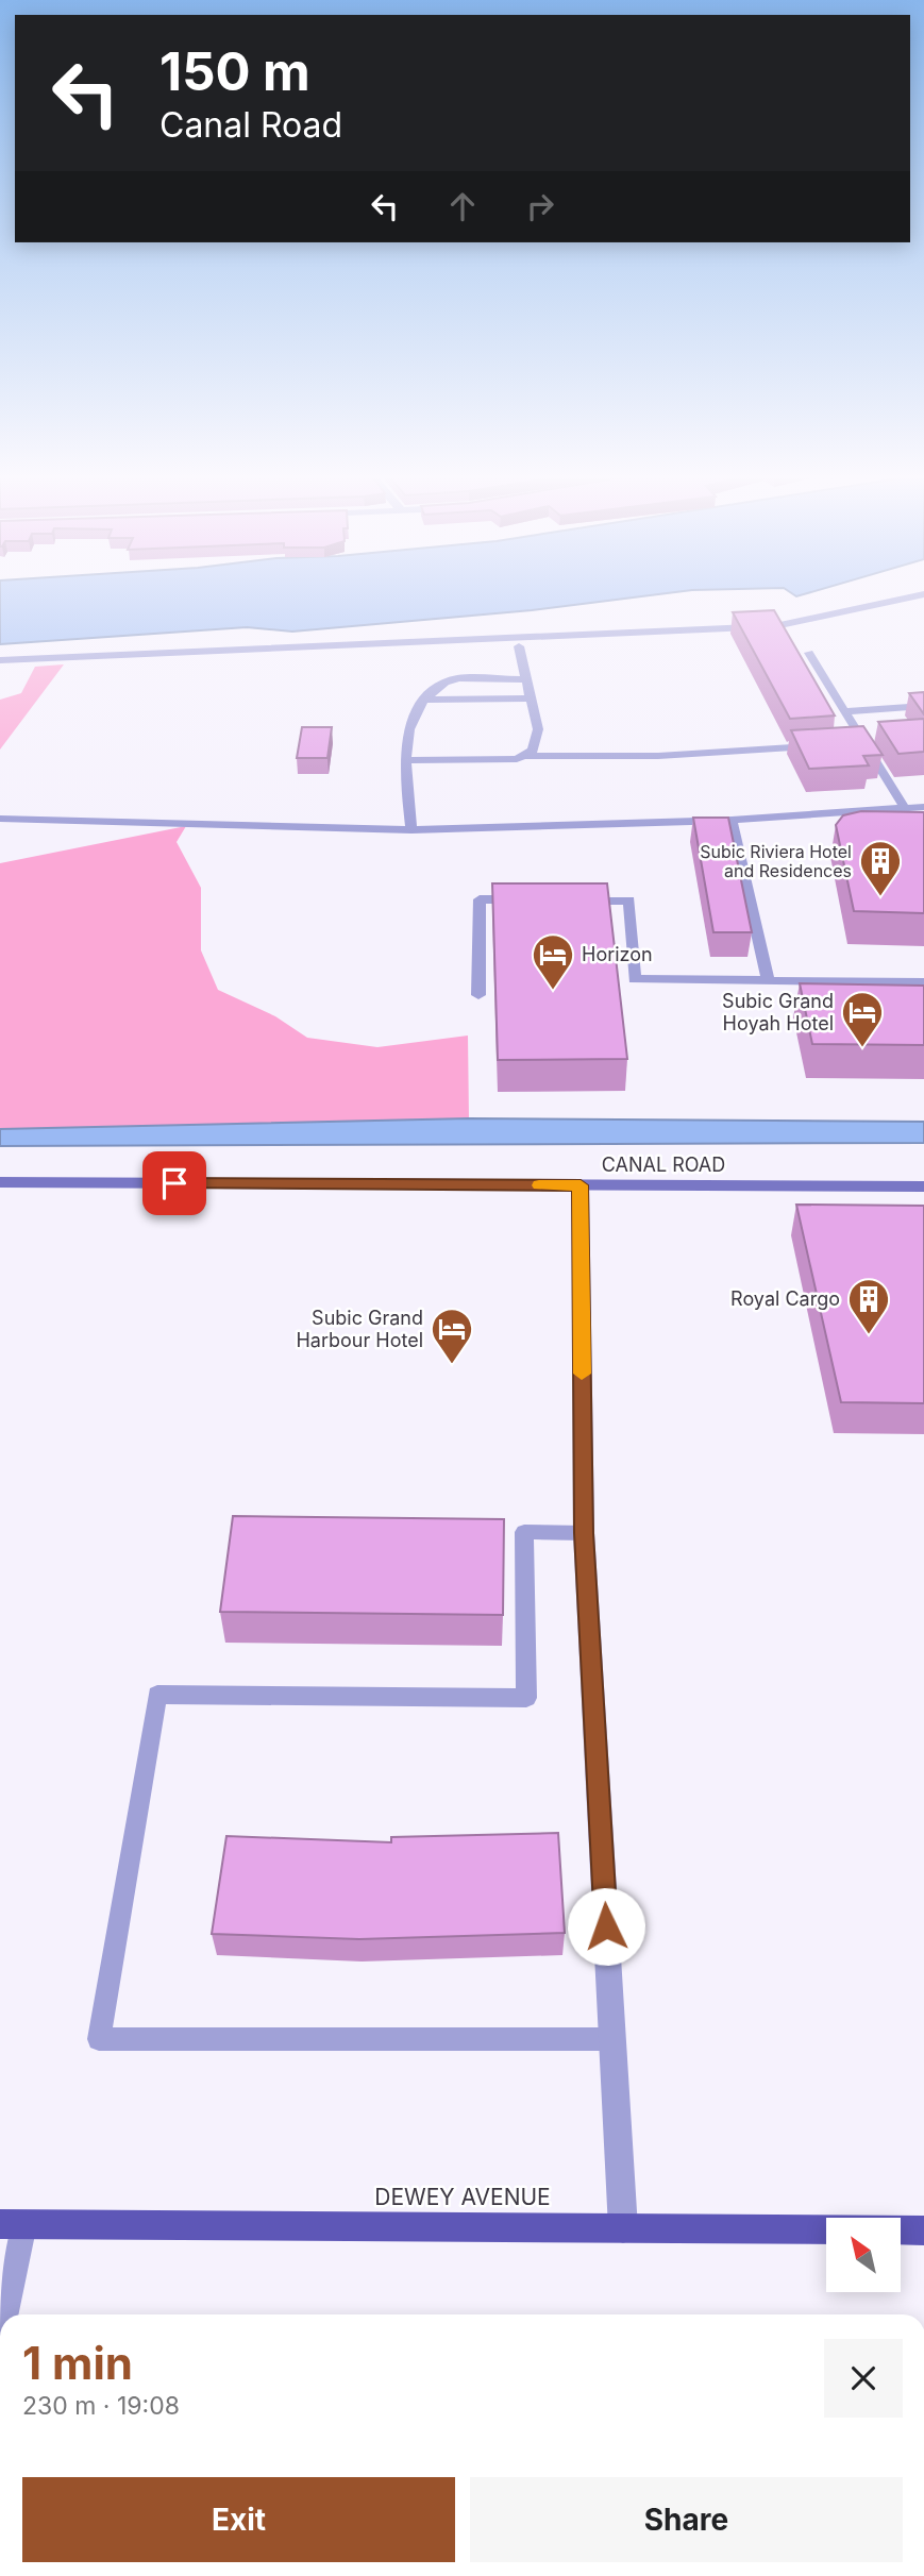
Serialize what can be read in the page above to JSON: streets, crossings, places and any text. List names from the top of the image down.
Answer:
{
  "streets": {
    "main road": ["CANAL ROAD", "DEWEY AVENUE"]
  },
  "places": {
    "building": ["Subic Riviera Hotel and Residences", "Royal Cargo"],
    "hotel": ["Horizon", "Subic Grand Hoyah Hotel", "Subic Grand Harbour Hotel"]
  },
  "north": "top left",
  "page": {
    "turn": ["150 m", "Canal Road"],
    "heading": ["1 min", "230 m · 19:08"],
    "buttons": ["Exit", "Share"]
  }
}
